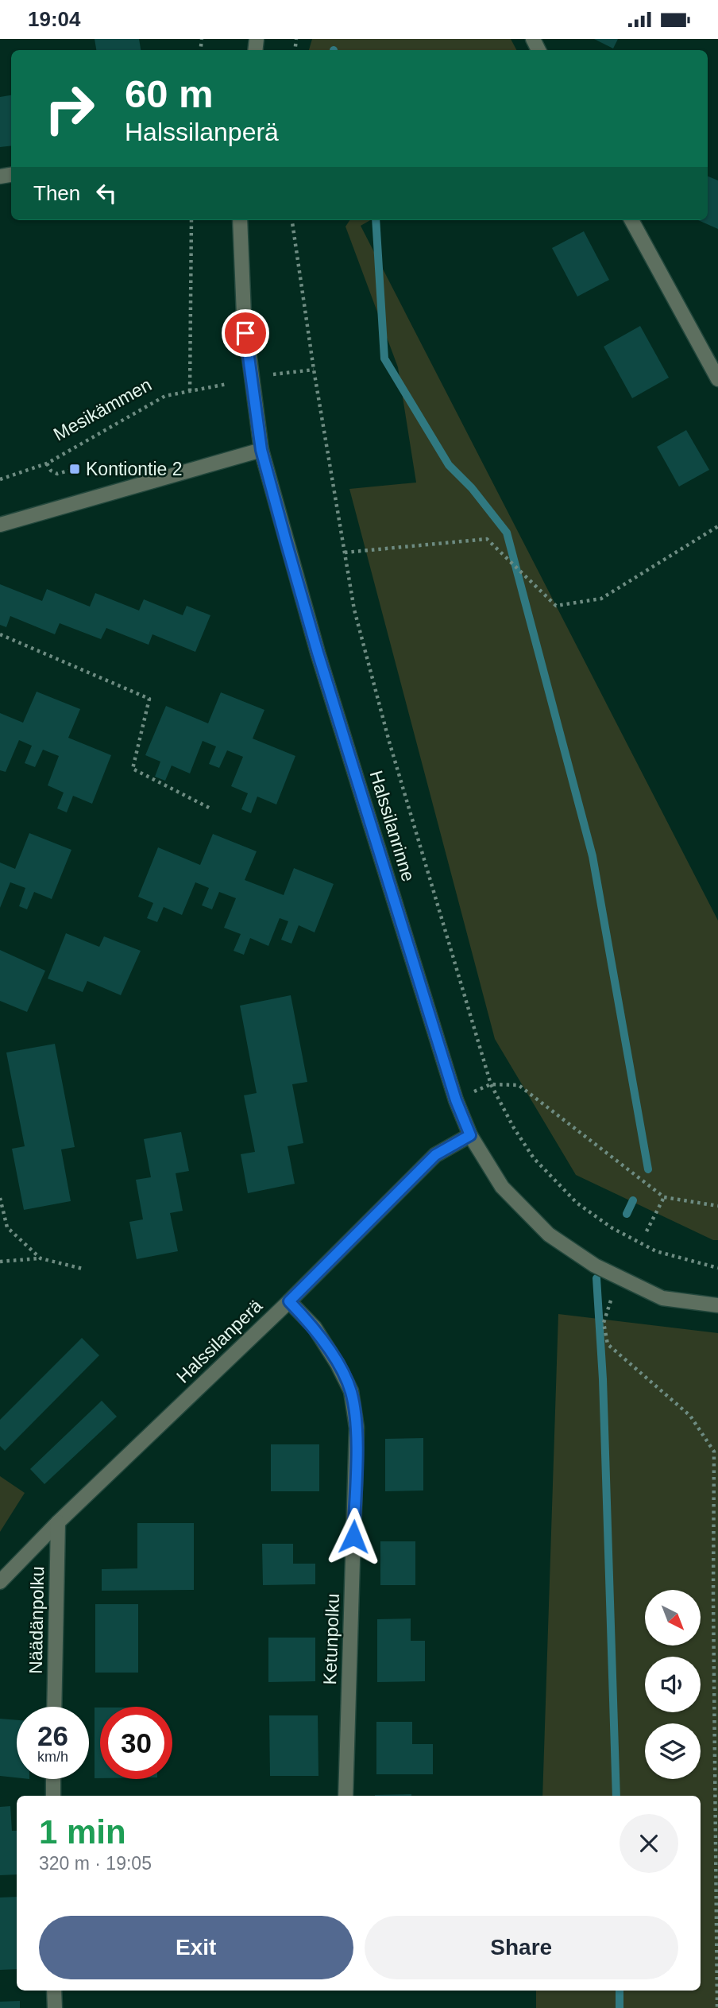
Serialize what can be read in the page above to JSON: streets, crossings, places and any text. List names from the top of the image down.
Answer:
{
  "streets": {
    "street": [
      "Halssilanrinne",
      "Halssilanperä",
      "Näädänpolku",
      "Ketunpolku"
    ],
    "path": ["Mesikämmen"]
  },
  "crossings": [
    ["Halssilanrinne", "Halssilanperä"],
    ["Halssilanperä", "Näädänpolku"],
    ["Halssilanperä", "Ketunpolku"]
  ],
  "places": {
    "transit": ["Kontiontie 2"]
  },
  "north": "bottom right",
  "page": {
    "status": "19:04",
    "turn": ["60 m", "Halssilanperä"],
    "then": "Then",
    "speed": "26 km/h",
    "limit": "30",
    "heading": ["1 min", "320 m · 19:05"],
    "buttons": ["Exit", "Share"]
  }
}
